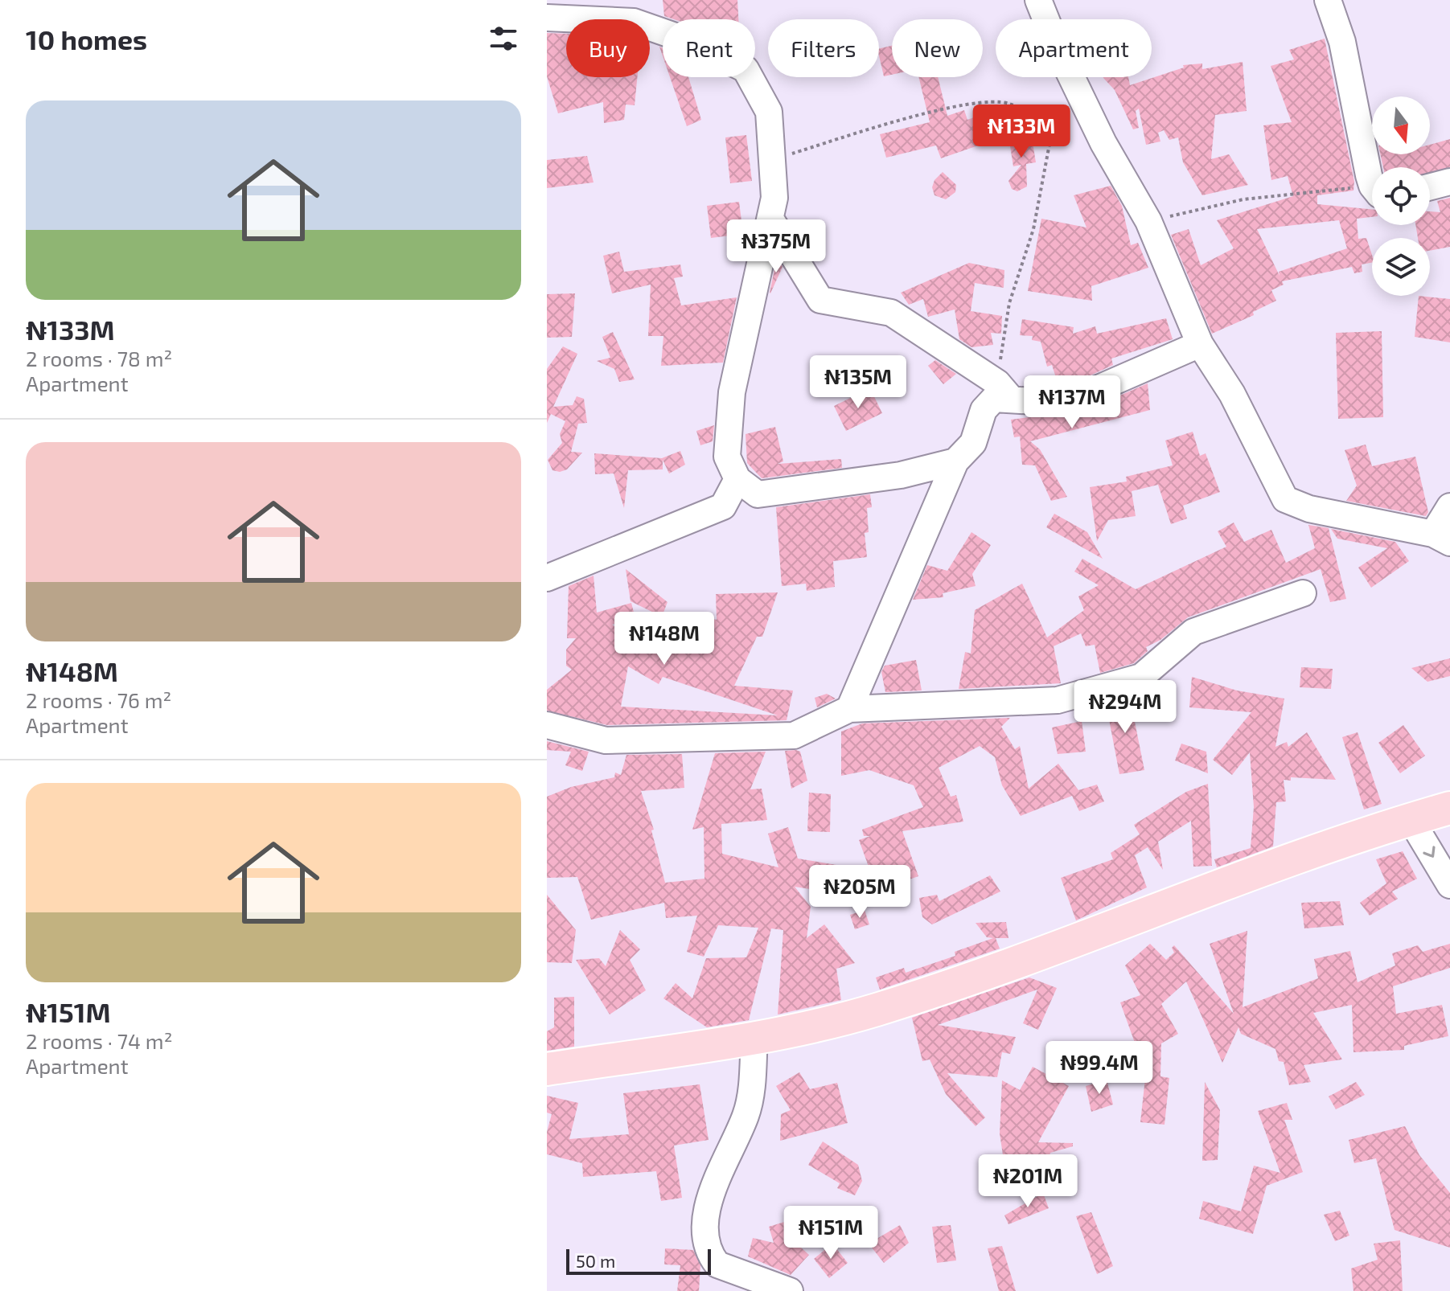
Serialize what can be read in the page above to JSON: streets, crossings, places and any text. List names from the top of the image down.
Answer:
{
  "scale_bar": "50 m",
  "north": "bottom",
  "page": {
    "heading": "10 homes",
    "chip": [
      "Buy",
      "Rent",
      "Filters",
      "New",
      "Apartment"
    ],
    "list": [
      {
        "name": "₦133M",
        "note": "2 rooms · 78 m² · Apartment"
      },
      {
        "name": "₦148M",
        "note": "2 rooms · 76 m² · Apartment"
      },
      {
        "name": "₦151M",
        "note": "2 rooms · 74 m² · Apartment"
      }
    ],
    "price": [
      "₦133M",
      "₦375M",
      "₦135M",
      "₦137M",
      "₦148M",
      "₦294M",
      "₦205M",
      "₦99.4M",
      "₦201M",
      "₦151M"
    ],
    "scale": "50 m"
  }
}
